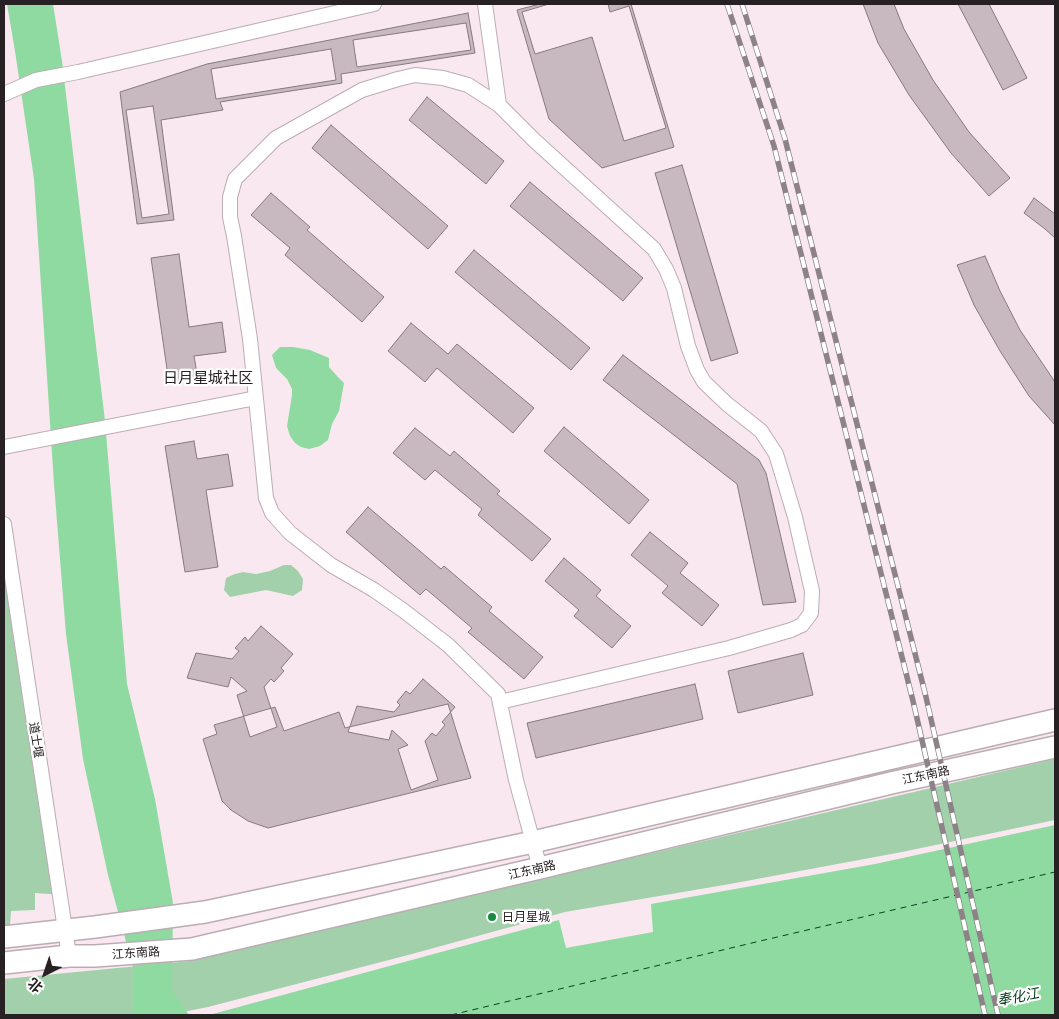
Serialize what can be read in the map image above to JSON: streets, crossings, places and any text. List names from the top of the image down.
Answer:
{
  "streets": {
    "main road": ["江东南路"],
    "street": ["道士堰"]
  },
  "crossings": [
    ["道士堰", "江东南路"]
  ],
  "districts": ["日月星城社区"],
  "water": ["奉化江"],
  "places": ["日月星城"],
  "north": "bottom left"
}
